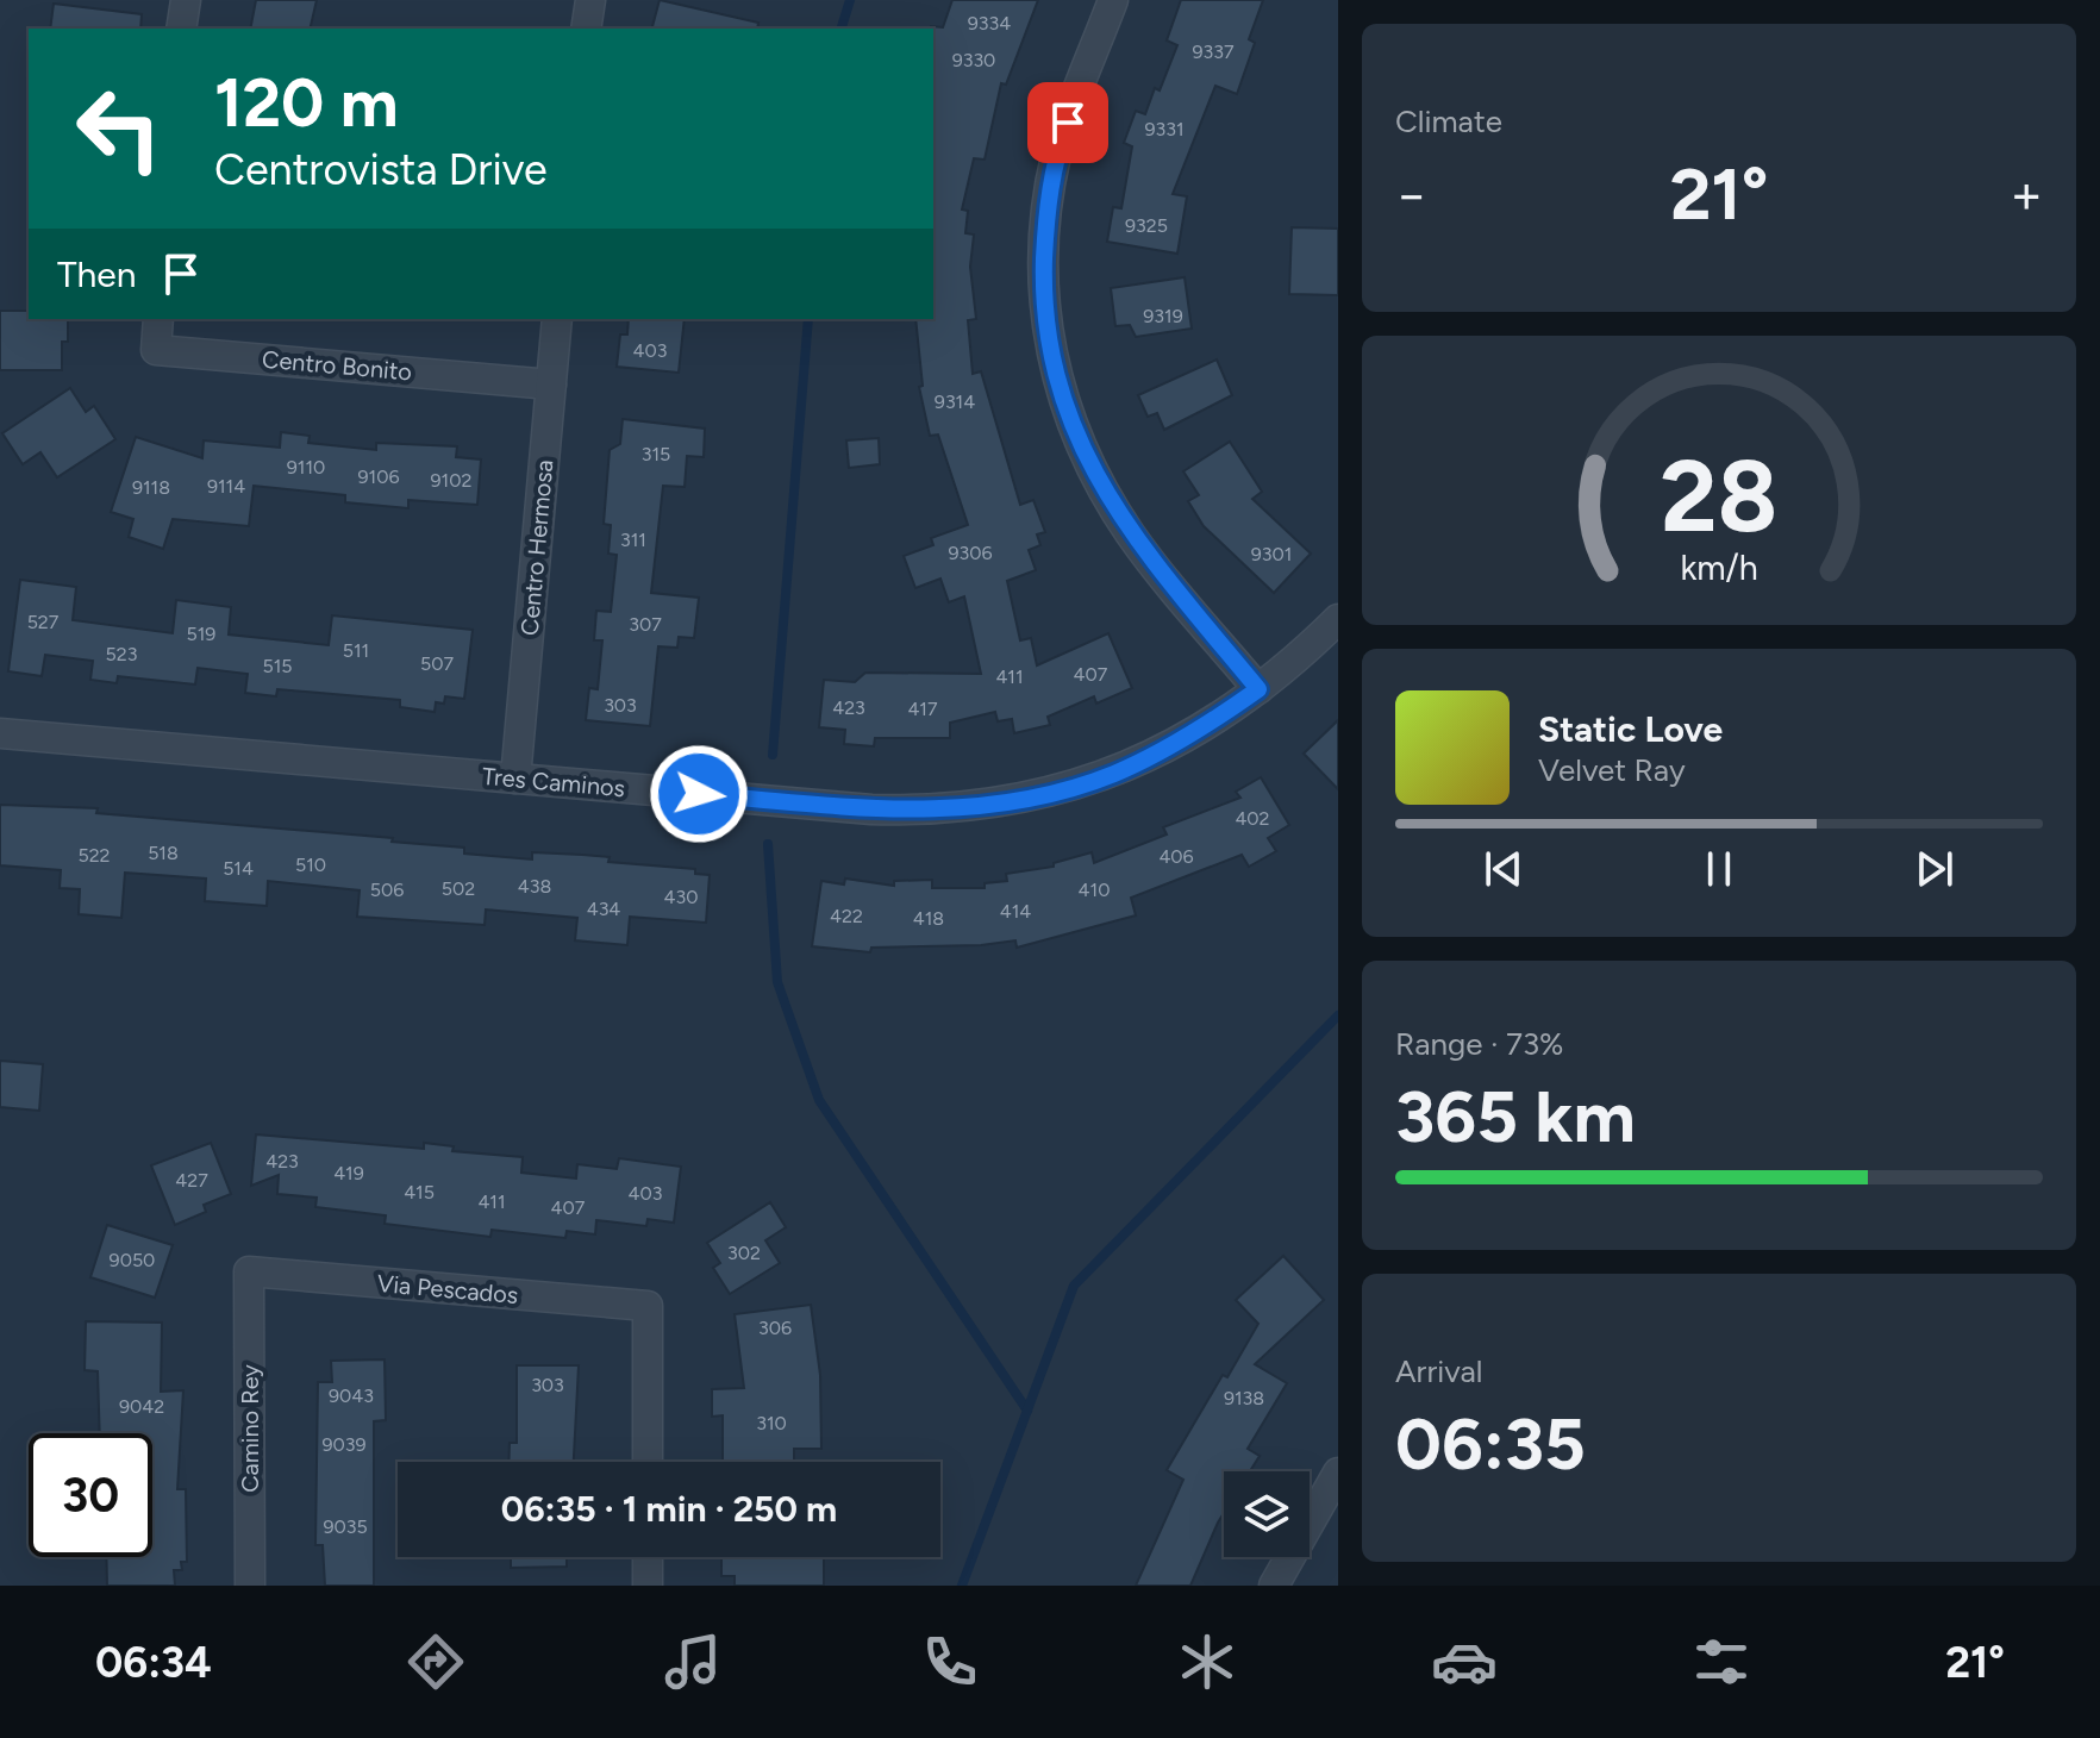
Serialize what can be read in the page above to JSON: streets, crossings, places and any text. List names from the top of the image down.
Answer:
{
  "streets": {
    "street": [
      "Centro Bonito",
      "Centro Hermosa",
      "Tres Caminos",
      "Via Pescados",
      "Camino Rey"
    ]
  },
  "crossings": [
    ["Centro Bonito", "Centro Hermosa"],
    ["Centro Hermosa", "Tres Caminos"],
    ["Via Pescados", "Camino Rey"]
  ],
  "house_numbers": [
    "9334",
    "9337",
    "9330",
    "9331",
    "9325",
    "9319",
    "403",
    "9314",
    "315",
    "9110",
    "9106",
    "9102",
    "9114",
    "9118",
    "311",
    "9306",
    "9301",
    "527",
    "307",
    "519",
    "511",
    "523",
    "507",
    "515",
    "407",
    "411",
    "303",
    "423",
    "417",
    "402",
    "518",
    "522",
    "406",
    "510",
    "514",
    "438",
    "502",
    "506",
    "410",
    "430",
    "434",
    "414",
    "422",
    "418",
    "423",
    "419",
    "427",
    "415",
    "403",
    "411",
    "407",
    "302",
    "9050",
    "306",
    "303",
    "9043",
    "9138",
    "9042",
    "310",
    "9039",
    "9035"
  ],
  "page": {
    "tile": [
      "Climate",
      ["Range · 73%", "365 km"],
      ["Arrival", "06:35"]
    ],
    "turn": ["120 m", "Centrovista Drive"],
    "heat": ["−", "21°", "+"],
    "then": "Then",
    "song": ["Static Love", "Velvet Ray"],
    "limit": "30",
    "trip": "06:35 · 1 min · 250 m",
    "tabs": ["06:34", "21°"],
    "gauge": ["28", "km/h"]
  }
}
